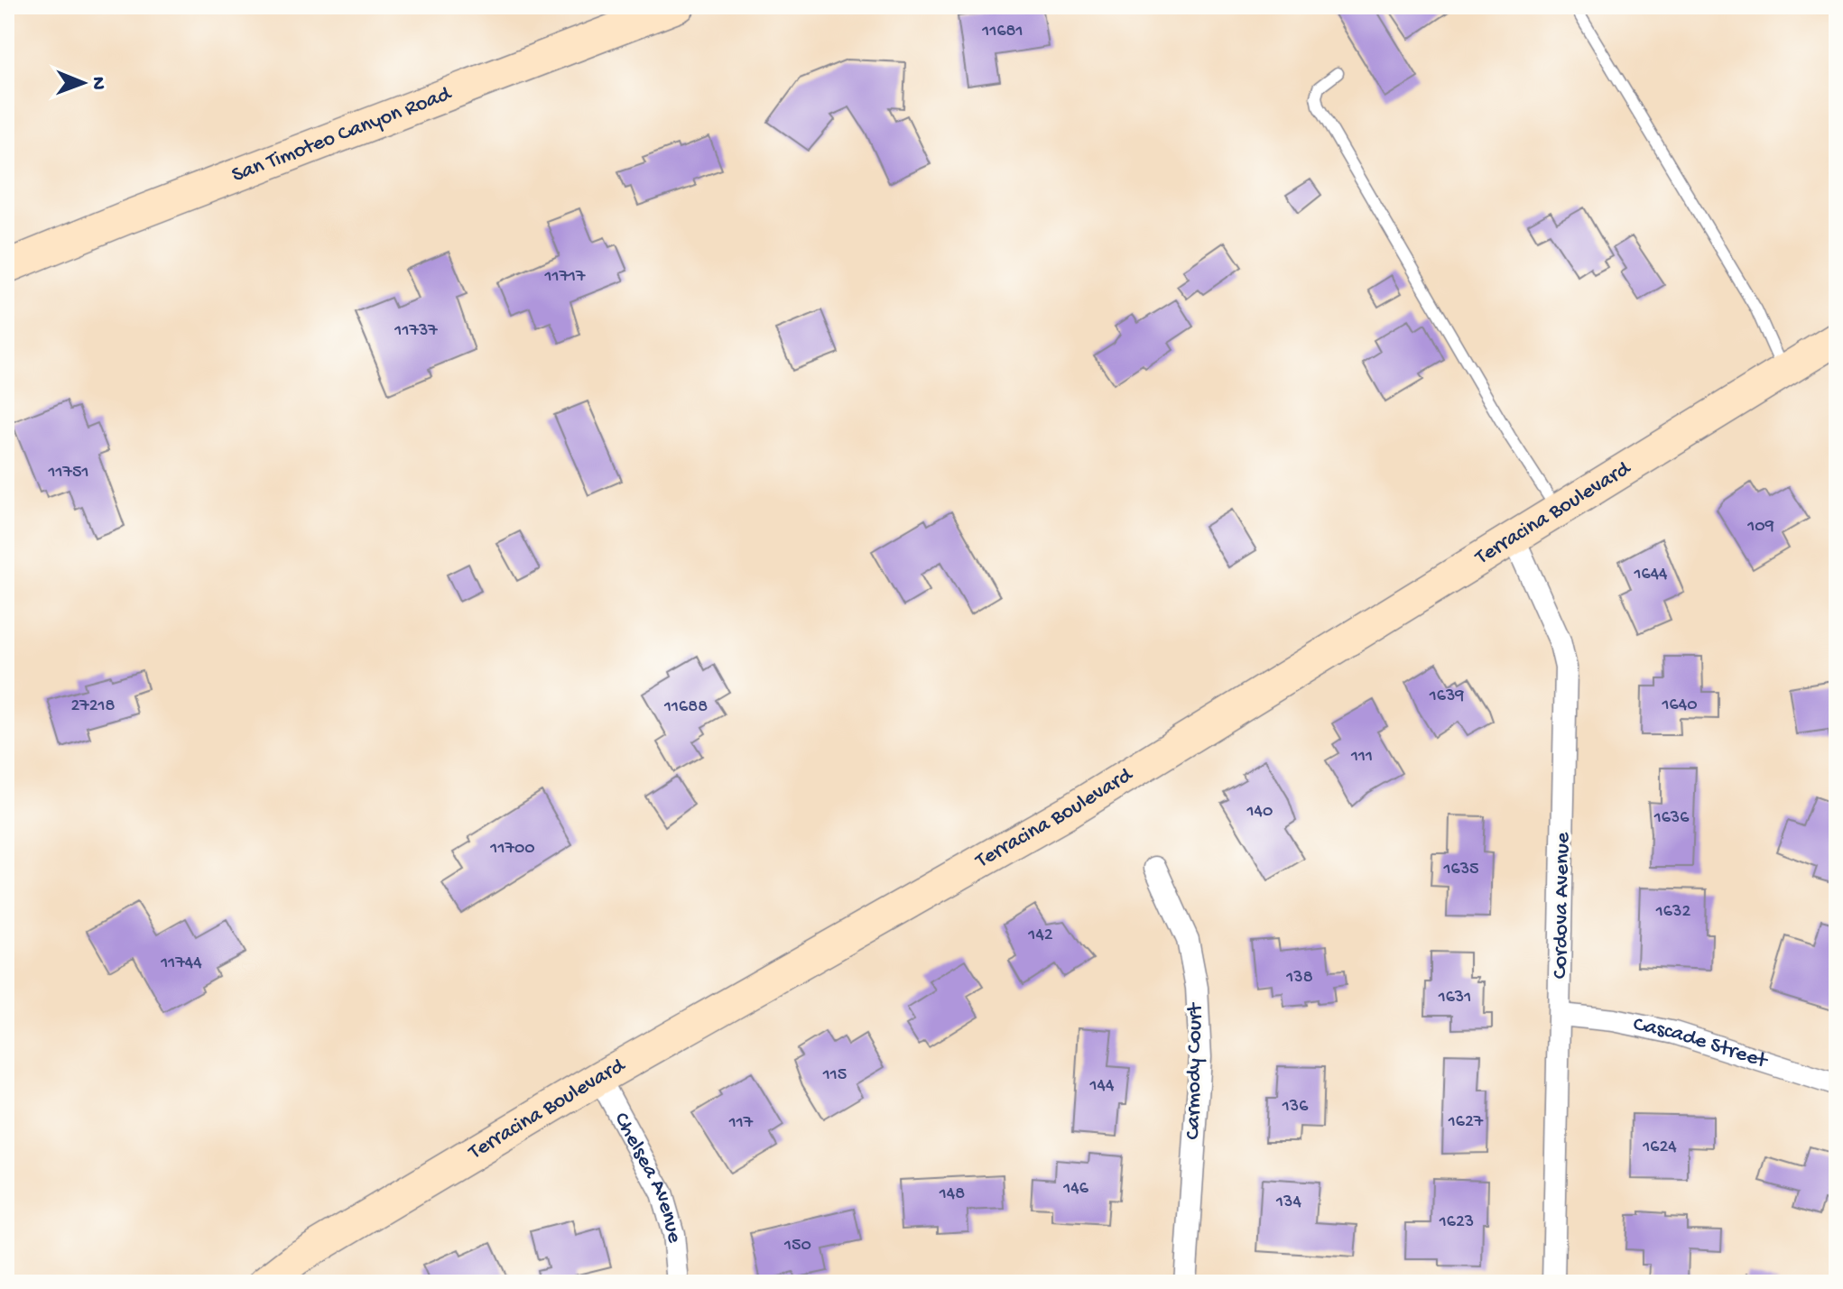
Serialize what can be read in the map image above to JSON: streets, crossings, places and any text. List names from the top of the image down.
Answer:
{
  "streets": {
    "main road": ["San Timoteo Canyon Road", "Terracina Boulevard"],
    "street": [
      "Cordova Avenue",
      "Cascade Street",
      "Carmody Court",
      "Chelsea Avenue"
    ]
  },
  "crossings": [
    ["Terracina Boulevard", "Cordova Avenue"],
    ["Terracina Boulevard", "Chelsea Avenue"],
    ["Cordova Avenue", "Cascade Street"]
  ],
  "house_numbers": [
    "11681",
    "11717",
    "11737",
    "11751",
    "109",
    "1644",
    "1639",
    "1640",
    "27218",
    "11688",
    "111",
    "140",
    "1636",
    "11700",
    "1635",
    "1632",
    "142",
    "11744",
    "138",
    "1631",
    "115",
    "144",
    "136",
    "1627",
    "117",
    "1624",
    "146",
    "148",
    "134",
    "1623",
    "150"
  ],
  "north": "right"
}
